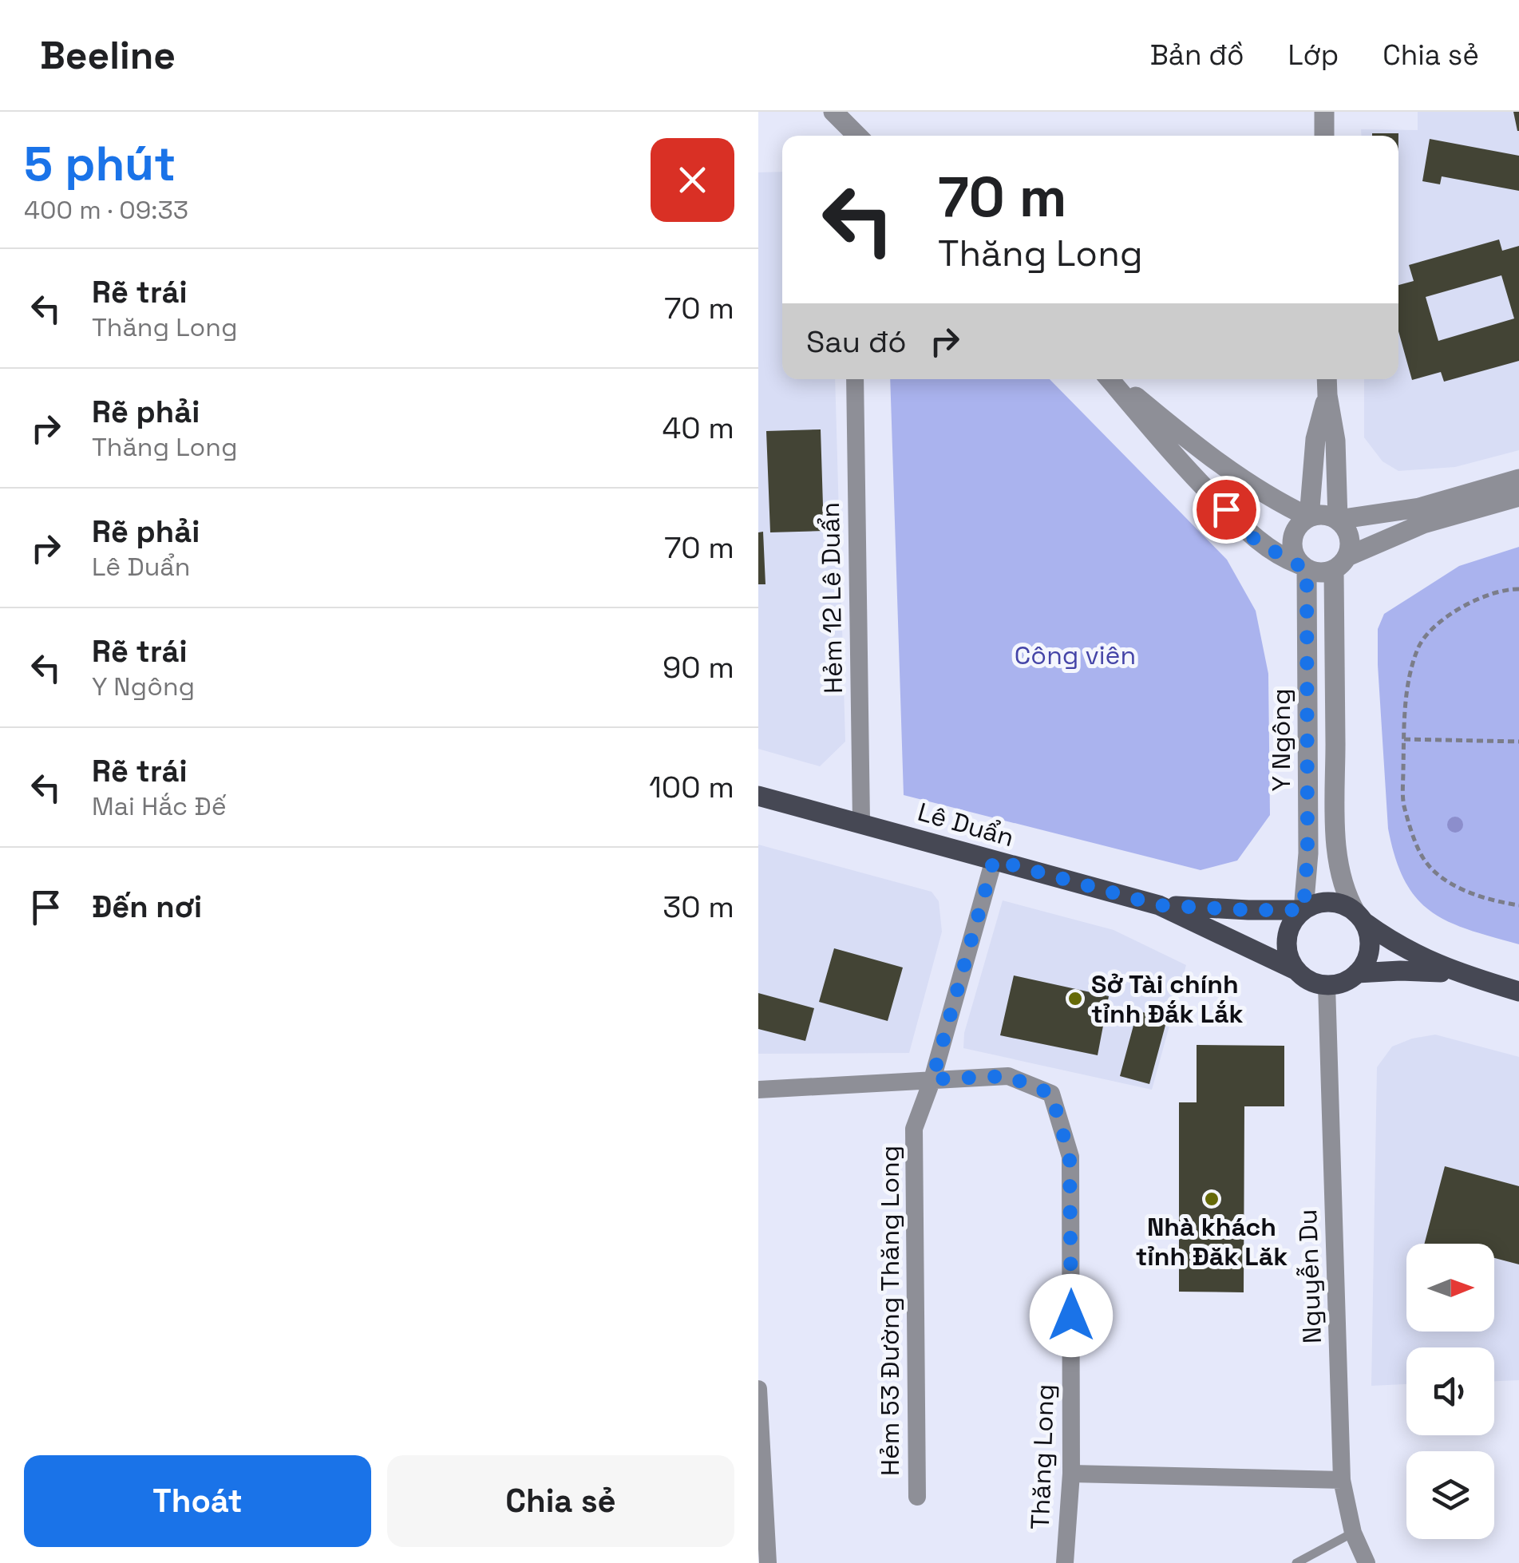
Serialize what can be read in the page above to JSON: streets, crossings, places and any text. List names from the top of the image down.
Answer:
{
  "streets": {
    "main road": ["Lê Duẩn"],
    "street": [
      "Hẻm 12 Lê Duẩn",
      "Y Ngông",
      "Nguyễn Du",
      "Hẻm 53 Đường Thăng Long",
      "Thăng Long"
    ]
  },
  "crossings": [
    ["Hẻm 12 Lê Duẩn", "Lê Duẩn"],
    ["Y Ngông", "Lê Duẩn"],
    ["Y Ngông", "Nguyễn Du"],
    ["Lê Duẩn", "Nguyễn Du"],
    ["Hẻm 53 Đường Thăng Long", "Thăng Long"]
  ],
  "parks": ["Công viên"],
  "places": ["Sở Tài chính tỉnh Đắk Lắk", "Nhà khách tỉnh Đăk Lăk"],
  "north": "right",
  "page": {
    "header": "Beeline",
    "nav": ["Bản đồ", "Lớp", "Chia sẻ"],
    "heading": ["5 phút", "400 m · 09:33"],
    "turn": ["70 m", "Thăng Long"],
    "list": [
      {
        "name": "Rẽ trái",
        "note": "Thăng Long",
        "value": "70 m"
      },
      {
        "name": "Rẽ phải",
        "note": "Thăng Long",
        "value": "40 m"
      },
      {
        "name": "Rẽ phải",
        "note": "Lê Duẩn",
        "value": "70 m"
      },
      {
        "name": "Rẽ trái",
        "note": "Y Ngông",
        "value": "90 m"
      },
      {
        "name": "Rẽ trái",
        "note": "Mai Hắc Đế",
        "value": "100 m"
      },
      {
        "name": "Đến nơi",
        "value": "30 m"
      }
    ],
    "then": "Sau đó",
    "buttons": ["Thoát", "Chia sẻ"]
  }
}
